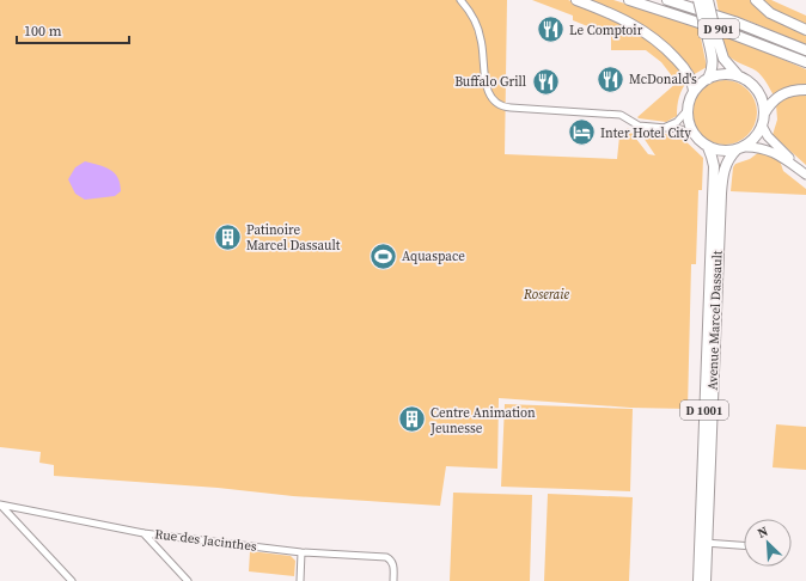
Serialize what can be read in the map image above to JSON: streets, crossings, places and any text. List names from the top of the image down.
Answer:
{
  "streets": {
    "main road": ["D 901", "Avenue Marcel Dassault", "D 1001"],
    "street": ["Rue des Jacinthes"]
  },
  "parks": ["Roseraie"],
  "places": {
    "restaurant": ["Le Comptoir", "McDonald's", "Buffalo Grill"],
    "hotel": ["Inter Hotel City"],
    "building": ["Patinoire Marcel Dassault", "Centre Animation Jeunesse"],
    "sports": ["Aquaspace"]
  },
  "scale_bar": "100 m",
  "north": "top left"
}
